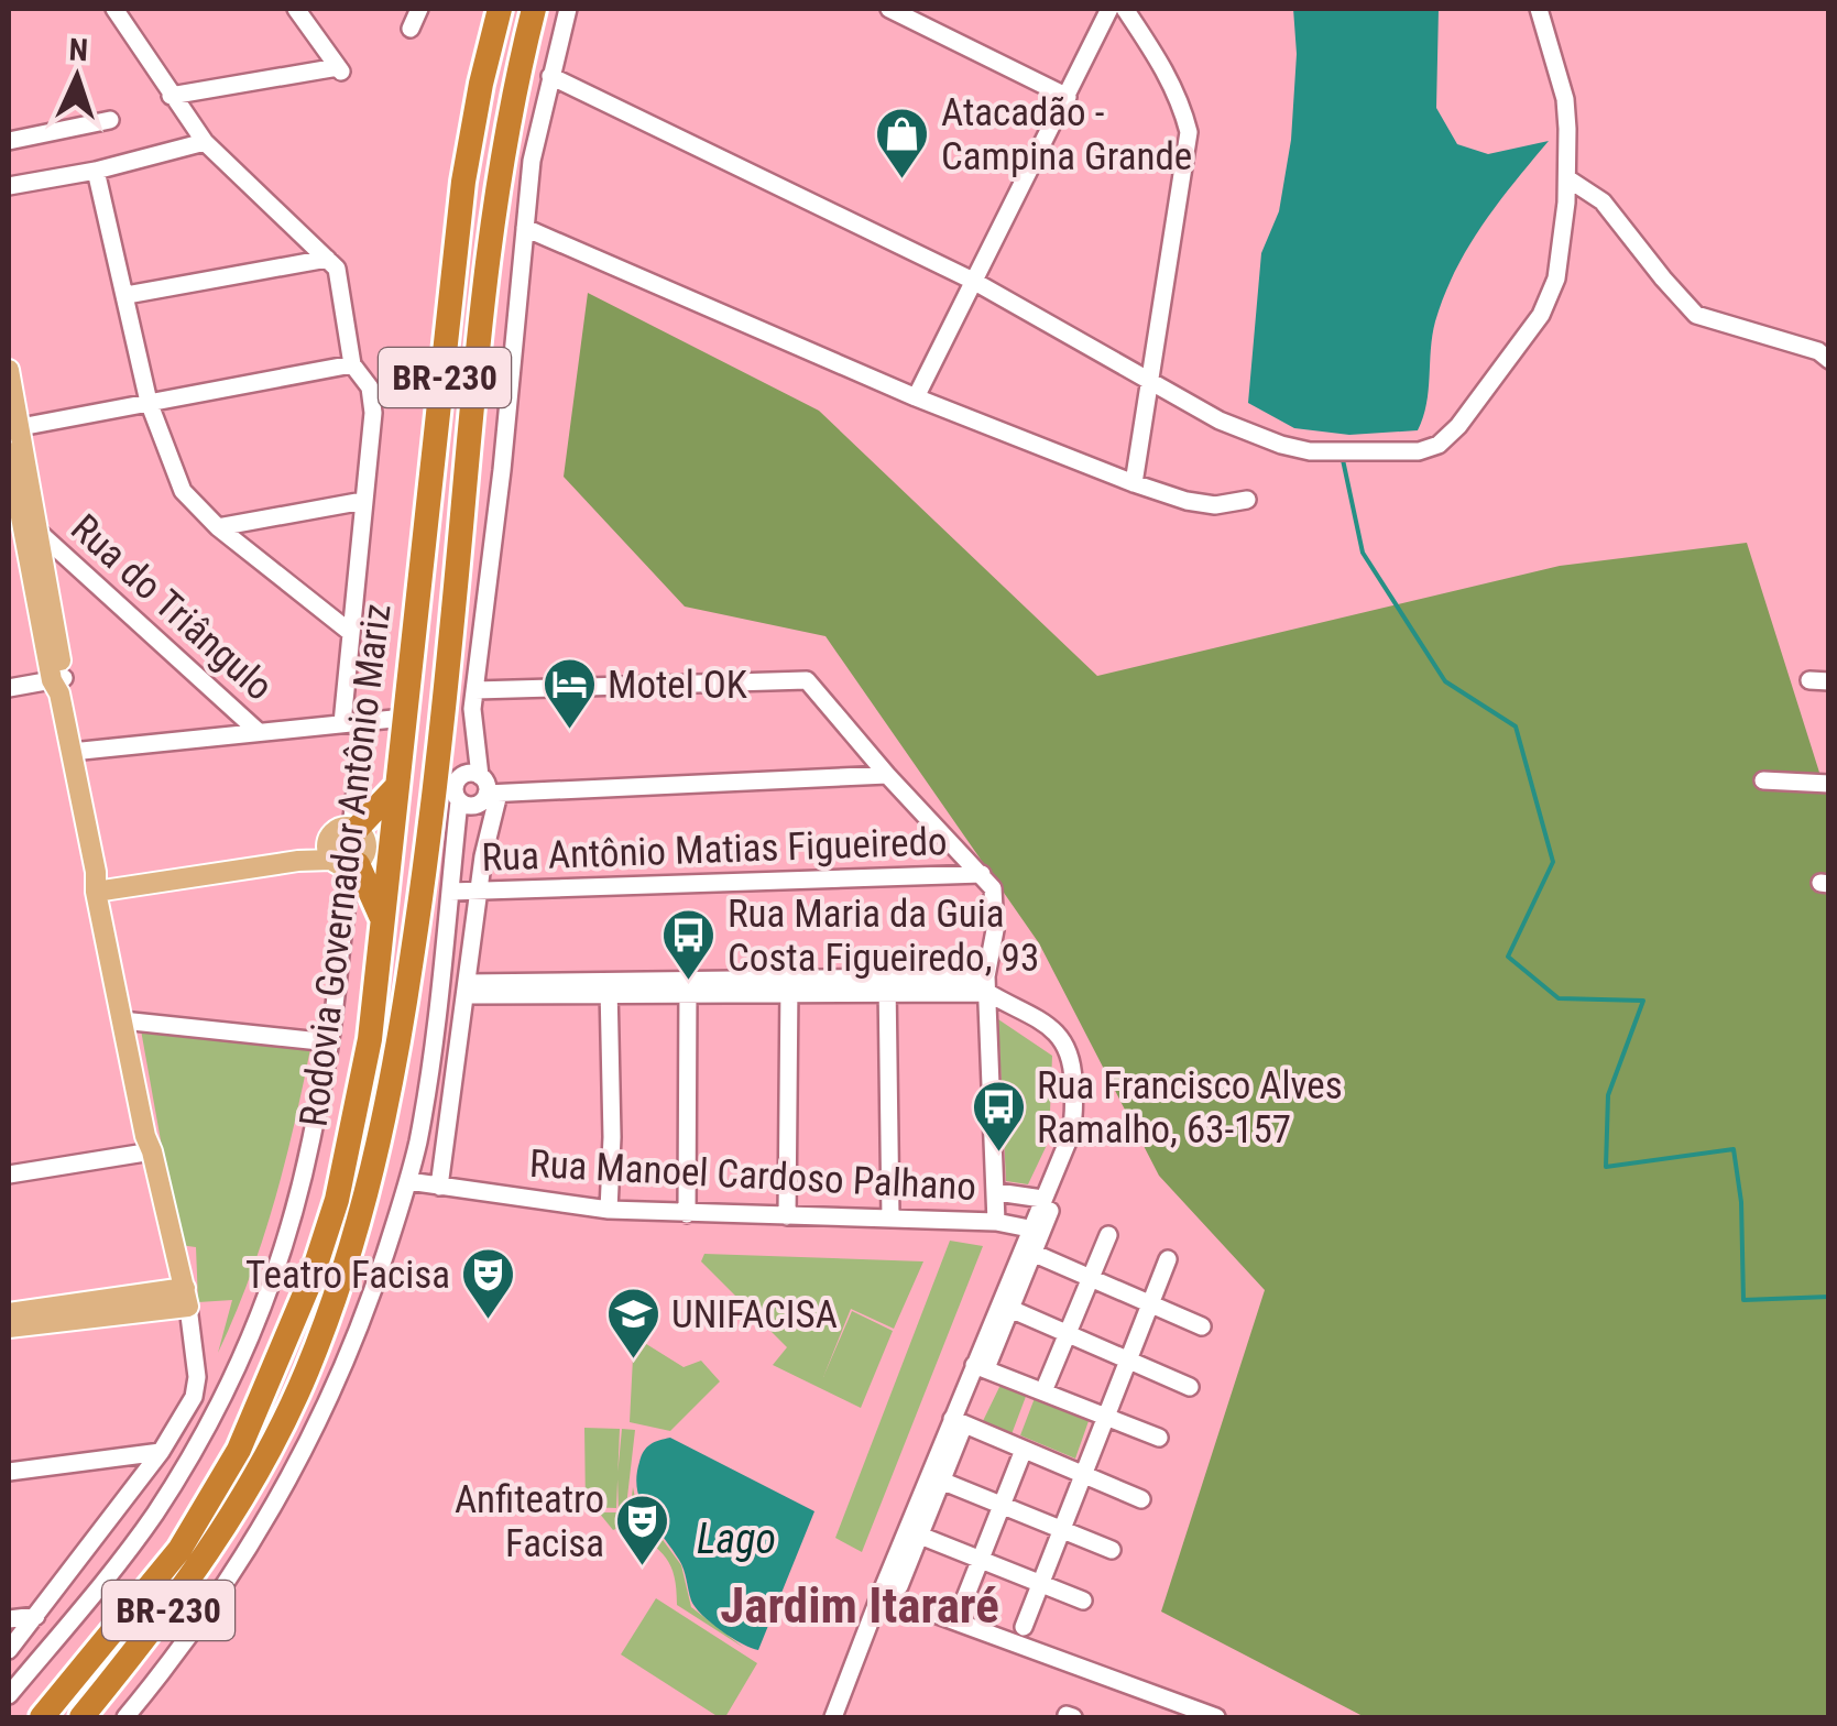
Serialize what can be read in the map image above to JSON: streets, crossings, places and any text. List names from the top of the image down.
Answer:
{
  "streets": {
    "highway": ["BR-230", "Rodovia Governador Antônio Mariz"],
    "street": ["Rua do Triângulo", "Rua Antônio Matias Figueiredo", "Rua Manoel Cardoso Palhano"]
  },
  "crossings": [
    ["BR-230", "Rua Antônio Matias Figueiredo"],
    ["BR-230", "Rua Manoel Cardoso Palhano"]
  ],
  "districts": ["Jardim Itararé"],
  "water": ["Lago"],
  "places": {
    "shop": ["Atacadão - Campina Grande"],
    "hotel": ["Motel OK"],
    "bus stop": ["Rua Maria da Guia Costa Figueiredo, 93", "Rua Francisco Alves Ramalho, 63-157"],
    "theatre": ["Teatro Facisa", "Anfiteatro Facisa"],
    "school or university": ["UNIFACISA"]
  },
  "north": "top"
}
